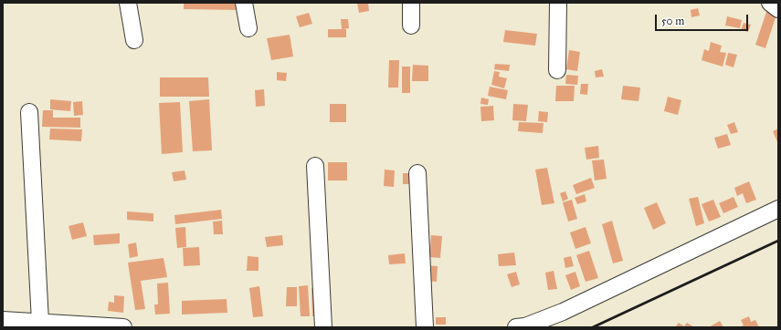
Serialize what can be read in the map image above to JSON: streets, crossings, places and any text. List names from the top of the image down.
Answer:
{
  "scale_bar": "50 m"
}
